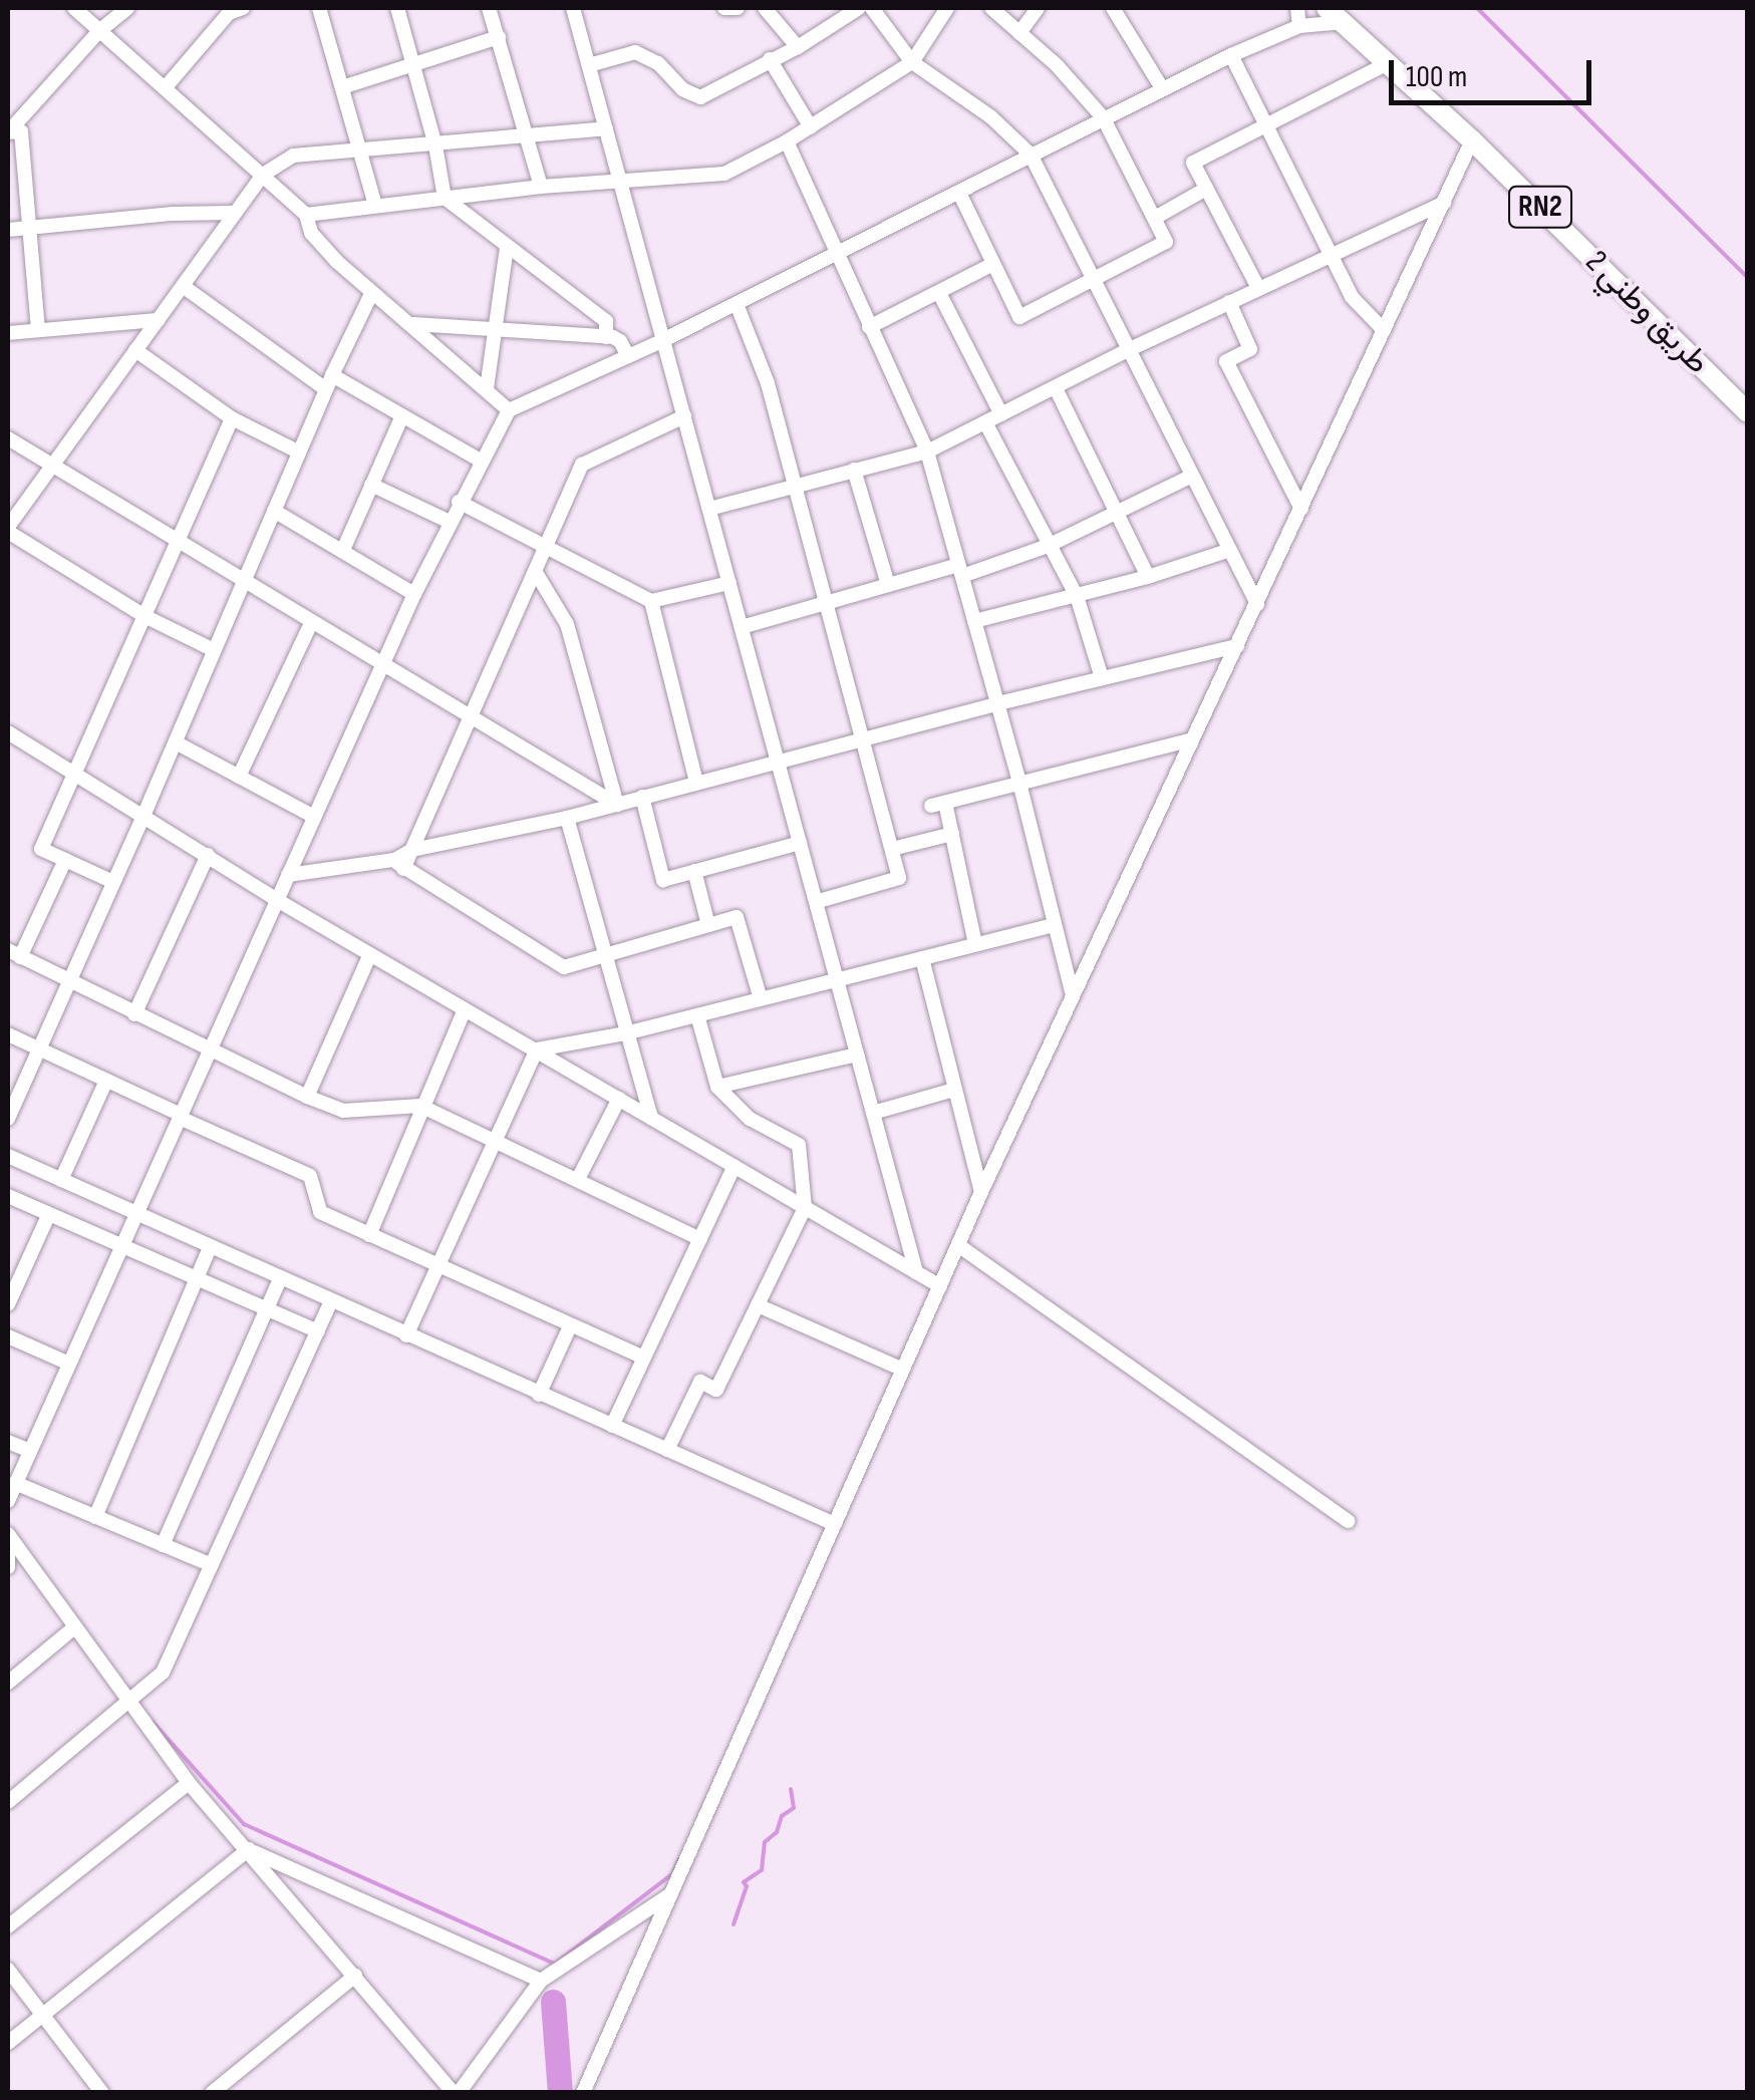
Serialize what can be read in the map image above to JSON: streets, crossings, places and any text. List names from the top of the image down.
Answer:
{
  "streets": {
    "highway": ["RN2", "طريق وطني 2"]
  },
  "scale_bar": "100 m"
}
